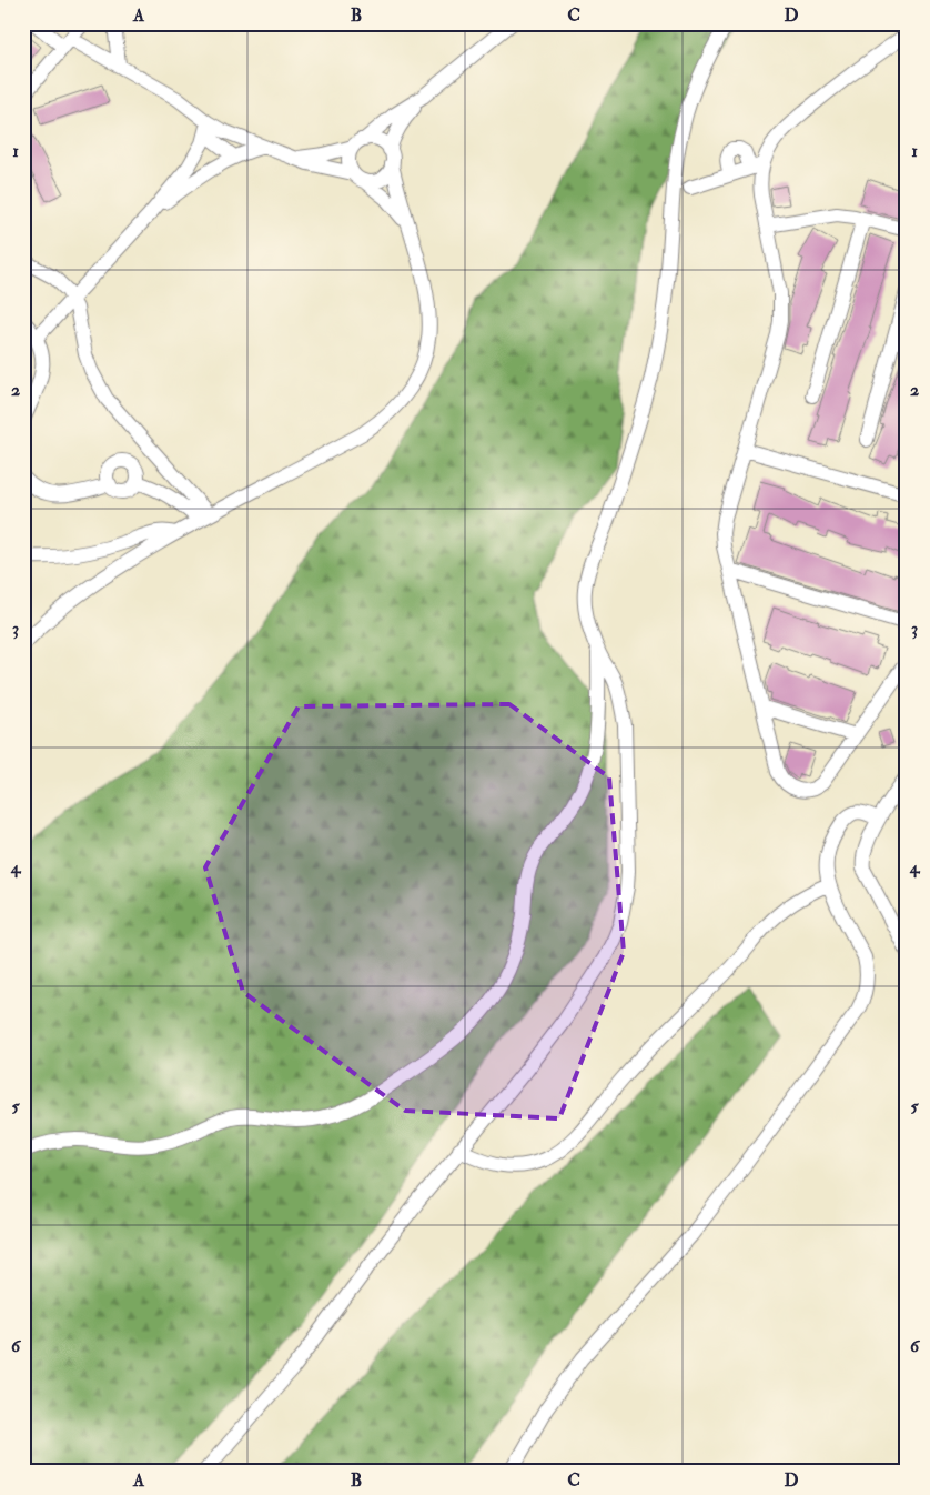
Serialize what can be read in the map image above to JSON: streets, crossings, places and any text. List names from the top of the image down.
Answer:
{
  "grid": {
    "columns": [
      "A",
      "B",
      "C",
      "D"
    ],
    "rows": [
      "1",
      "2",
      "3",
      "4",
      "5",
      "6"
    ]
  }
}
